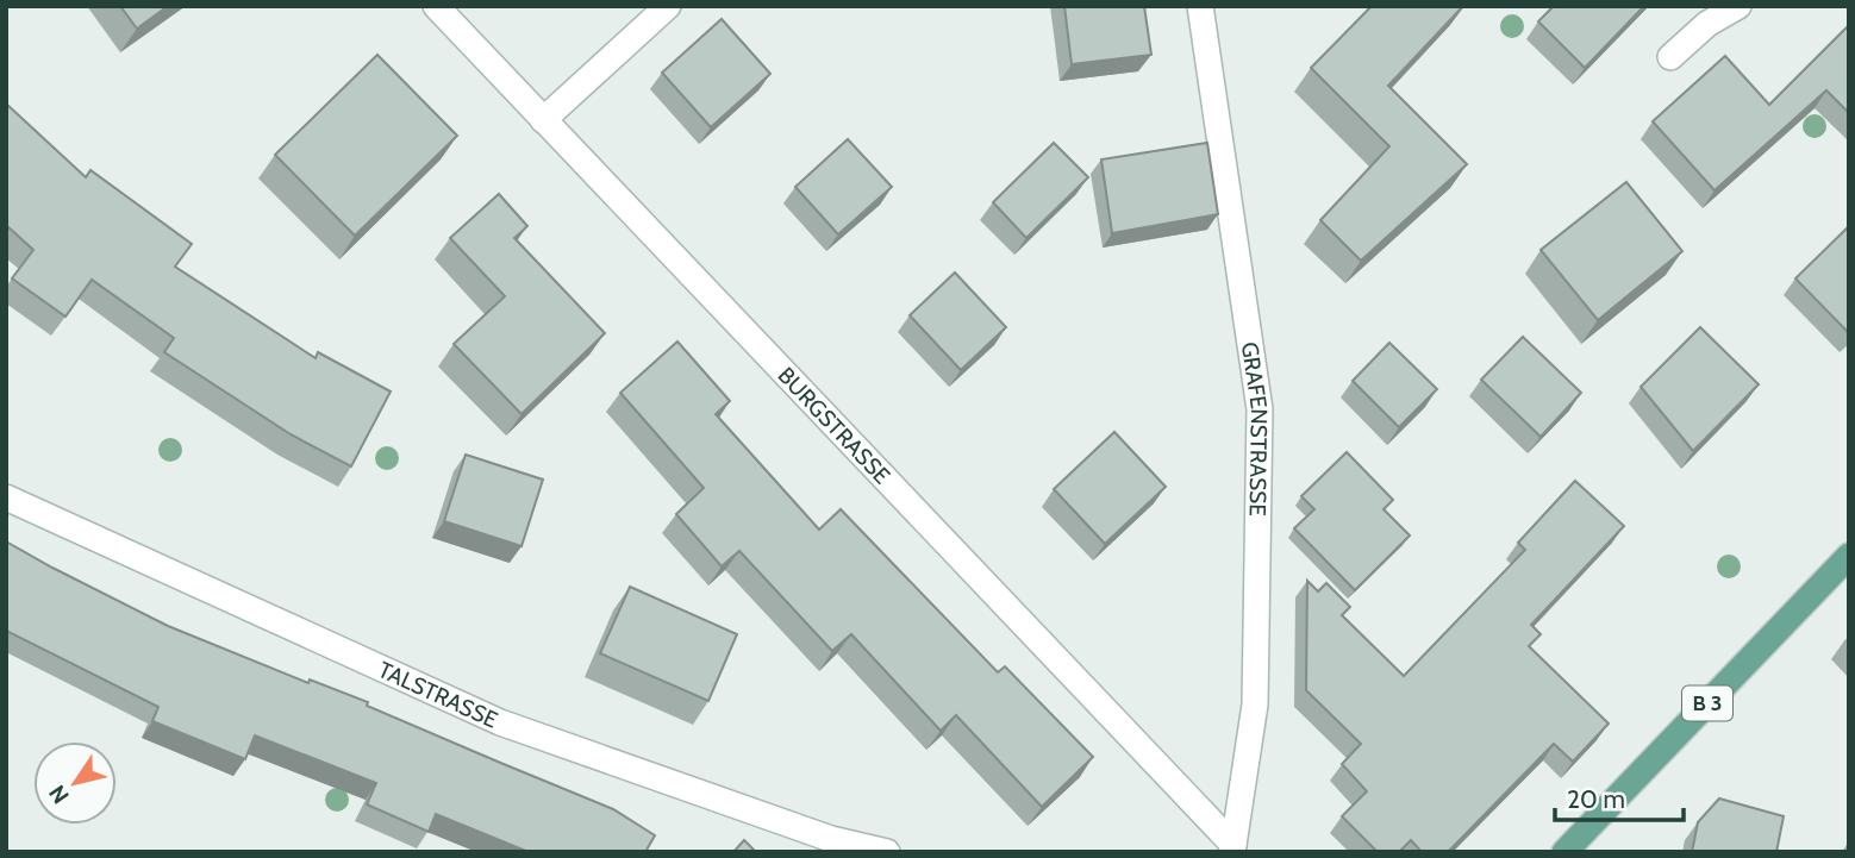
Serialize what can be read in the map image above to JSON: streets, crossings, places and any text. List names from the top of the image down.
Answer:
{
  "streets": {
    "main road": ["B 3"],
    "street": ["BURGSTRASSE", "GRAFENSTRASSE", "TALSTRASSE"]
  },
  "crossings": [
    ["BURGSTRASSE", "GRAFENSTRASSE"]
  ],
  "scale_bar": "20 m",
  "north": "bottom left"
}
